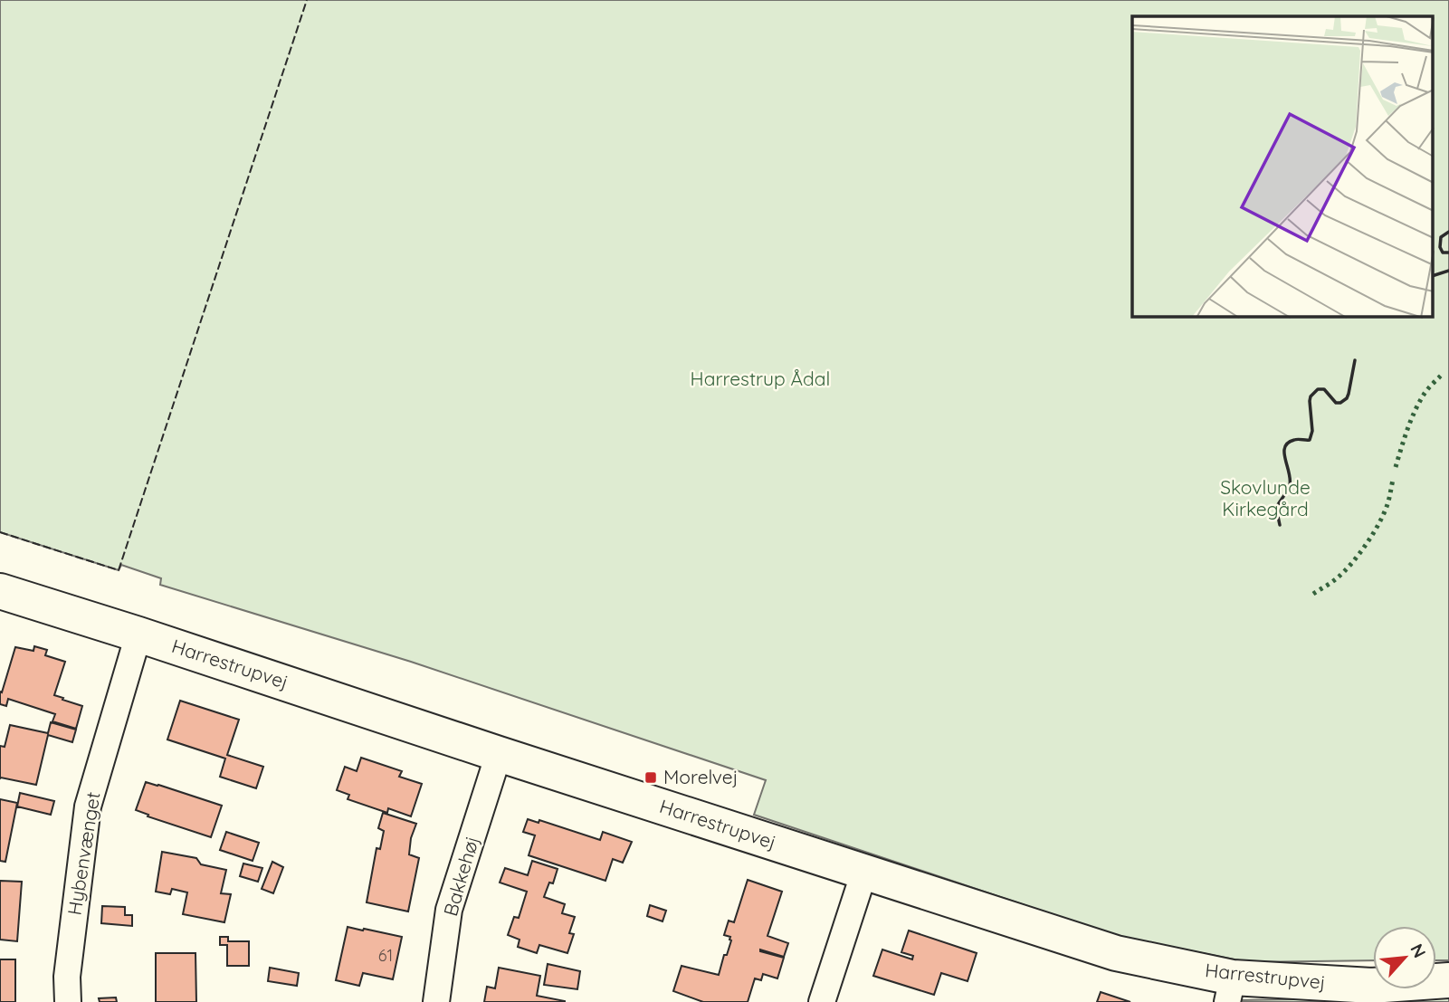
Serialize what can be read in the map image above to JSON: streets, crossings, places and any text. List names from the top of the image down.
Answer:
{
  "streets": {
    "street": ["Harrestrupvej", "Hybenvænget", "Bakkehøj"]
  },
  "crossings": [
    ["Harrestrupvej", "Hybenvænget"],
    ["Harrestrupvej", "Bakkehøj"]
  ],
  "parks": ["Harrestrup Ådal", "Skovlunde Kirkegård"],
  "places": {
    "transit": ["Morelvej"]
  },
  "house_numbers": ["61"],
  "north": "top right"
}
